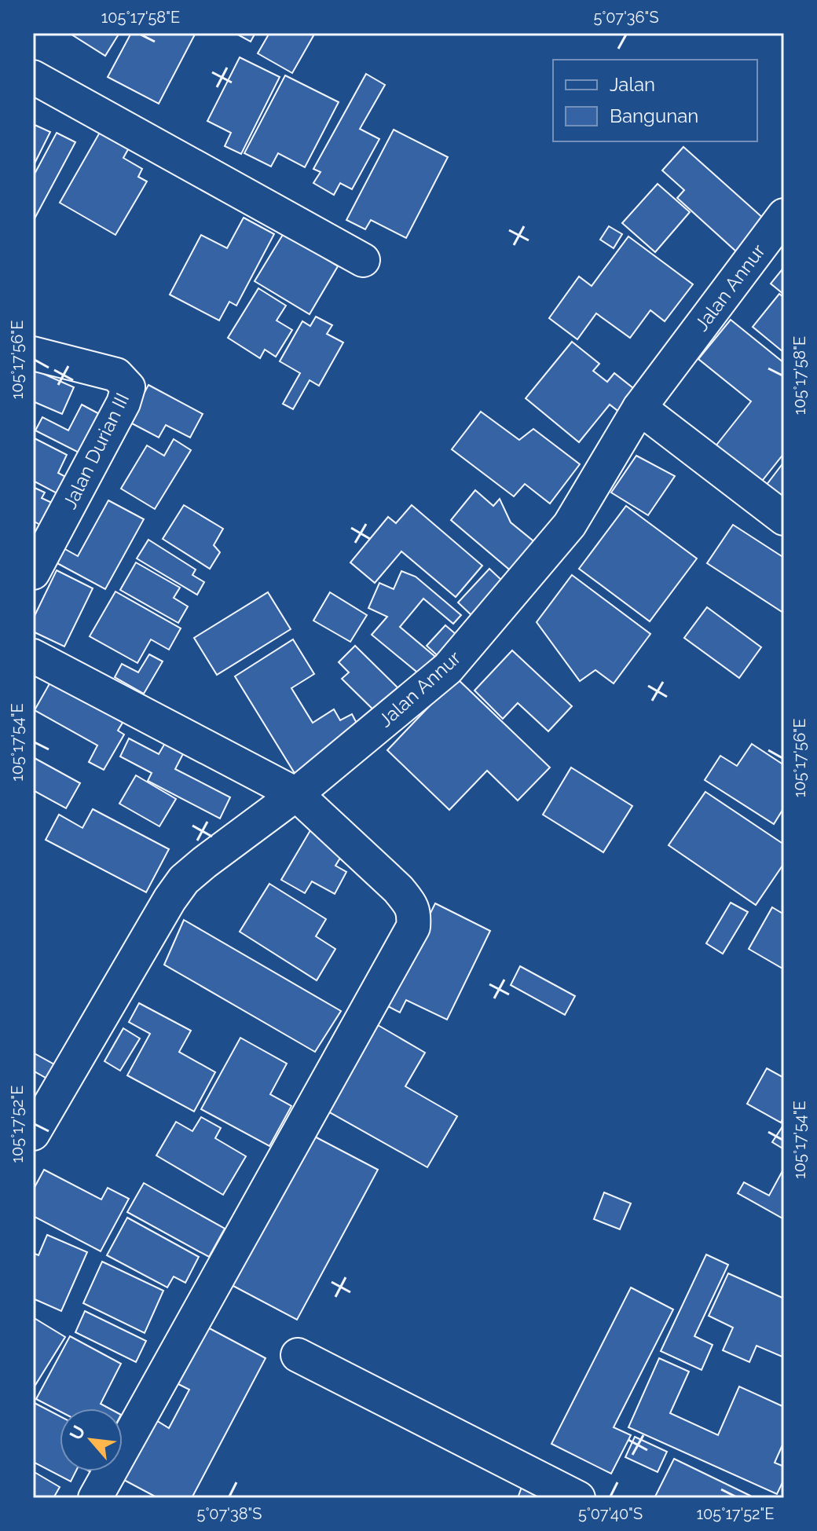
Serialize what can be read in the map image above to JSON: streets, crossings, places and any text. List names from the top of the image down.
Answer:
{
  "streets": {
    "street": ["Jalan Annur", "Jalan Durian III"]
  },
  "legend": ["Jalan", "Bangunan"],
  "north": "top left",
  "coordinates": [
    "105°17'58\"E",
    "5°07'36\"S",
    "105°17'56\"E",
    "105°17'54\"E",
    "105°17'52\"E",
    "5°07'38\"S",
    "5°07'40\"S"
  ]
}
